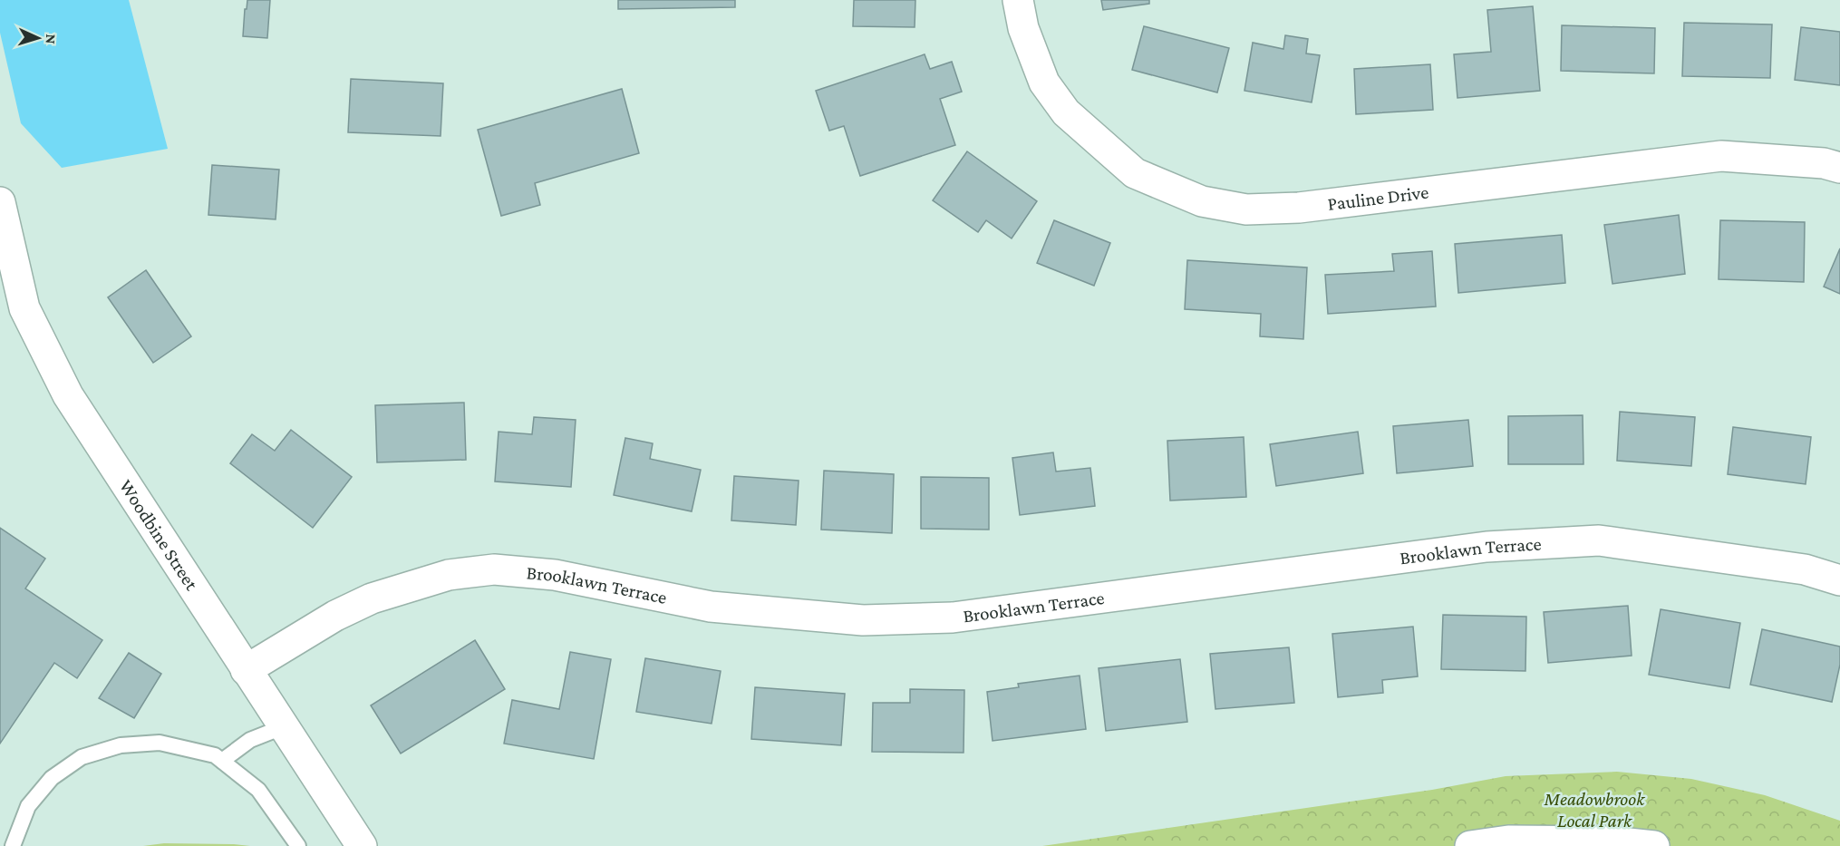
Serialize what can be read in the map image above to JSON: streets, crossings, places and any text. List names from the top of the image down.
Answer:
{
  "streets": {
    "street": ["Pauline Drive", "Woodbine Street", "Brooklawn Terrace"]
  },
  "crossings": [
    ["Woodbine Street", "Brooklawn Terrace"]
  ],
  "parks": ["Meadowbrook Local Park"],
  "north": "right"
}
